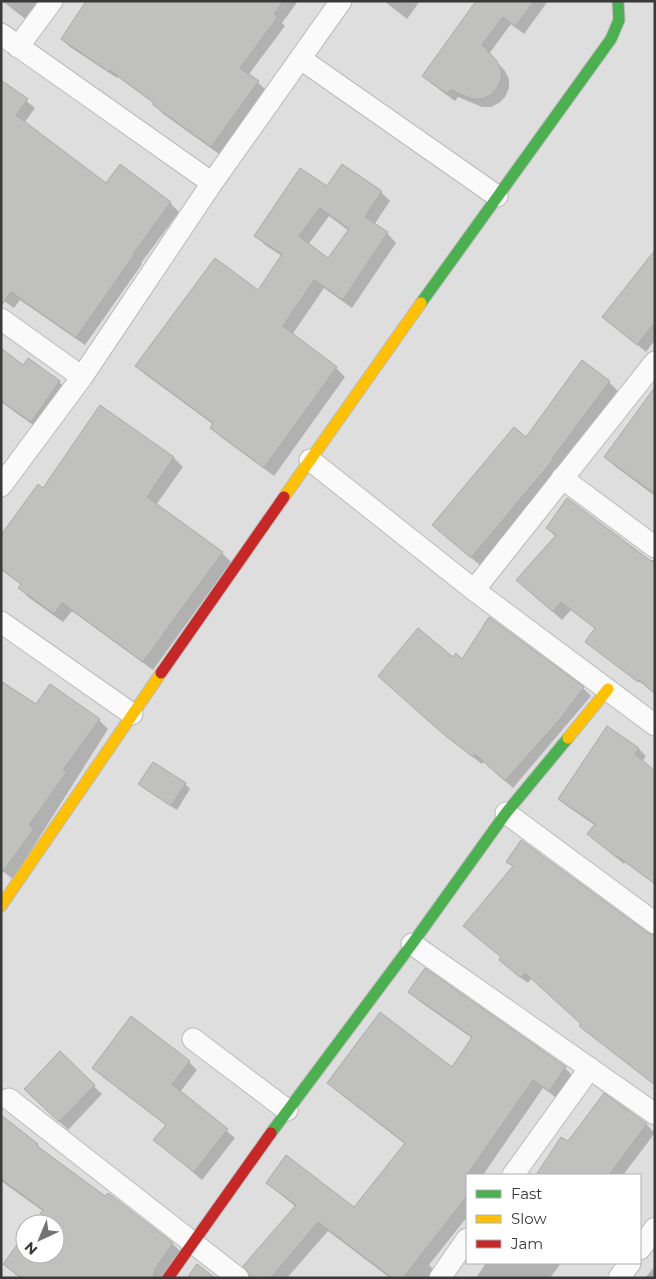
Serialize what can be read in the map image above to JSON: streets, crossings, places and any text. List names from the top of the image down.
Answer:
{
  "legend": ["Fast", "Slow", "Jam"],
  "north": "bottom left"
}
